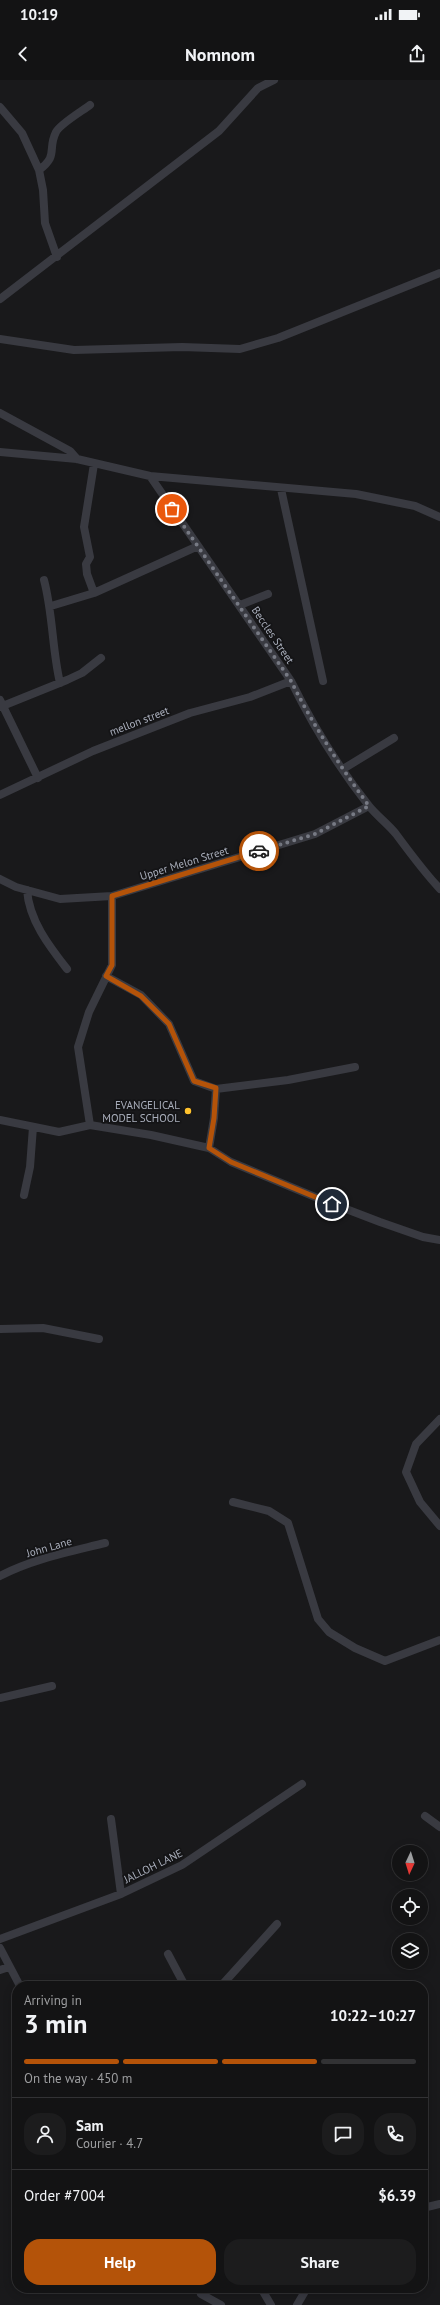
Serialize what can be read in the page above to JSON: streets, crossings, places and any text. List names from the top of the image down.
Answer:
{
  "streets": {
    "street": [
      "Beccles Street",
      "mellon street",
      "Upper Melon Street",
      "John Lane",
      "JALLOH LANE"
    ]
  },
  "crossings": [
    ["Beccles Street", "mellon street"],
    ["Beccles Street", "Upper Melon Street"]
  ],
  "places": ["EVANGELICAL MODEL SCHOOL"],
  "north": "bottom",
  "page": {
    "status": "10:19",
    "header": "Nomnom",
    "heading": ["3 min", "Arriving in", "10:22–10:27"],
    "panel": [
      "Sam",
      "Courier · 4.7",
      "Order #7004",
      "$6.39"
    ],
    "bar": "On the way · 450 m",
    "buttons": ["Help", "Share"]
  }
}
